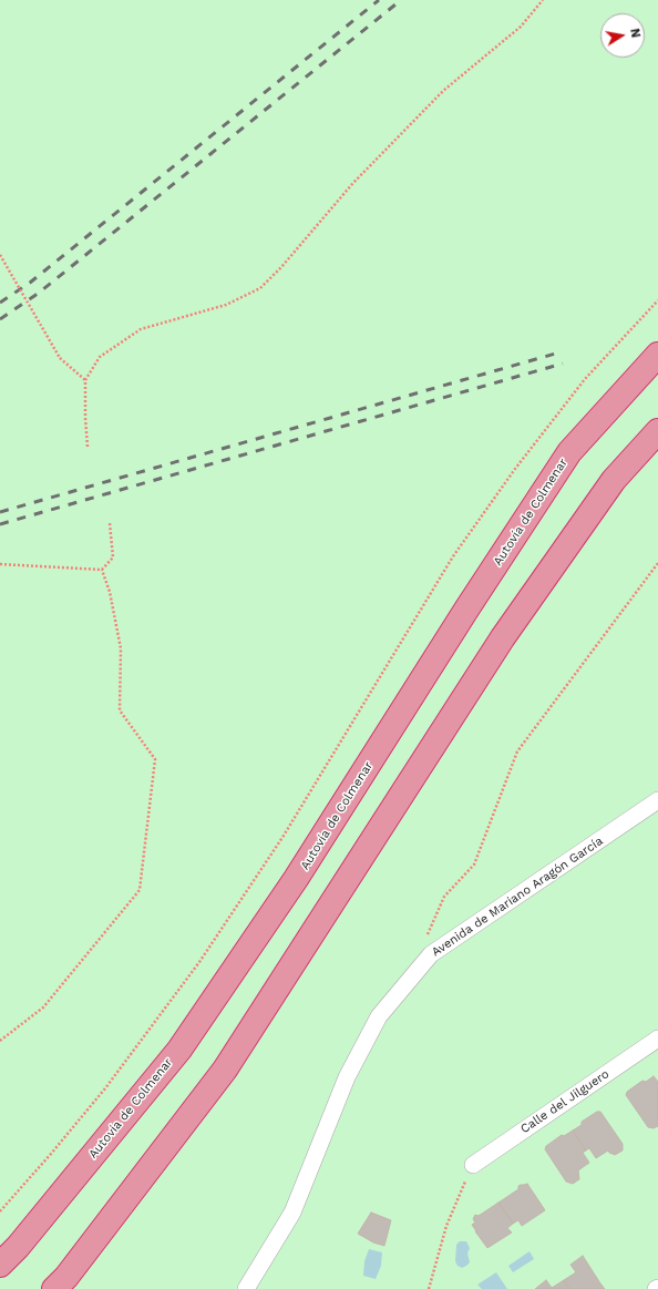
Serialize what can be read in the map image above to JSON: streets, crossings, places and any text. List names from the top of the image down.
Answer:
{
  "streets": {
    "highway": ["Autovía de Colmenar"],
    "street": ["Avenida de Mariano Aragón García", "Calle del Jilguero"]
  },
  "north": "right"
}
